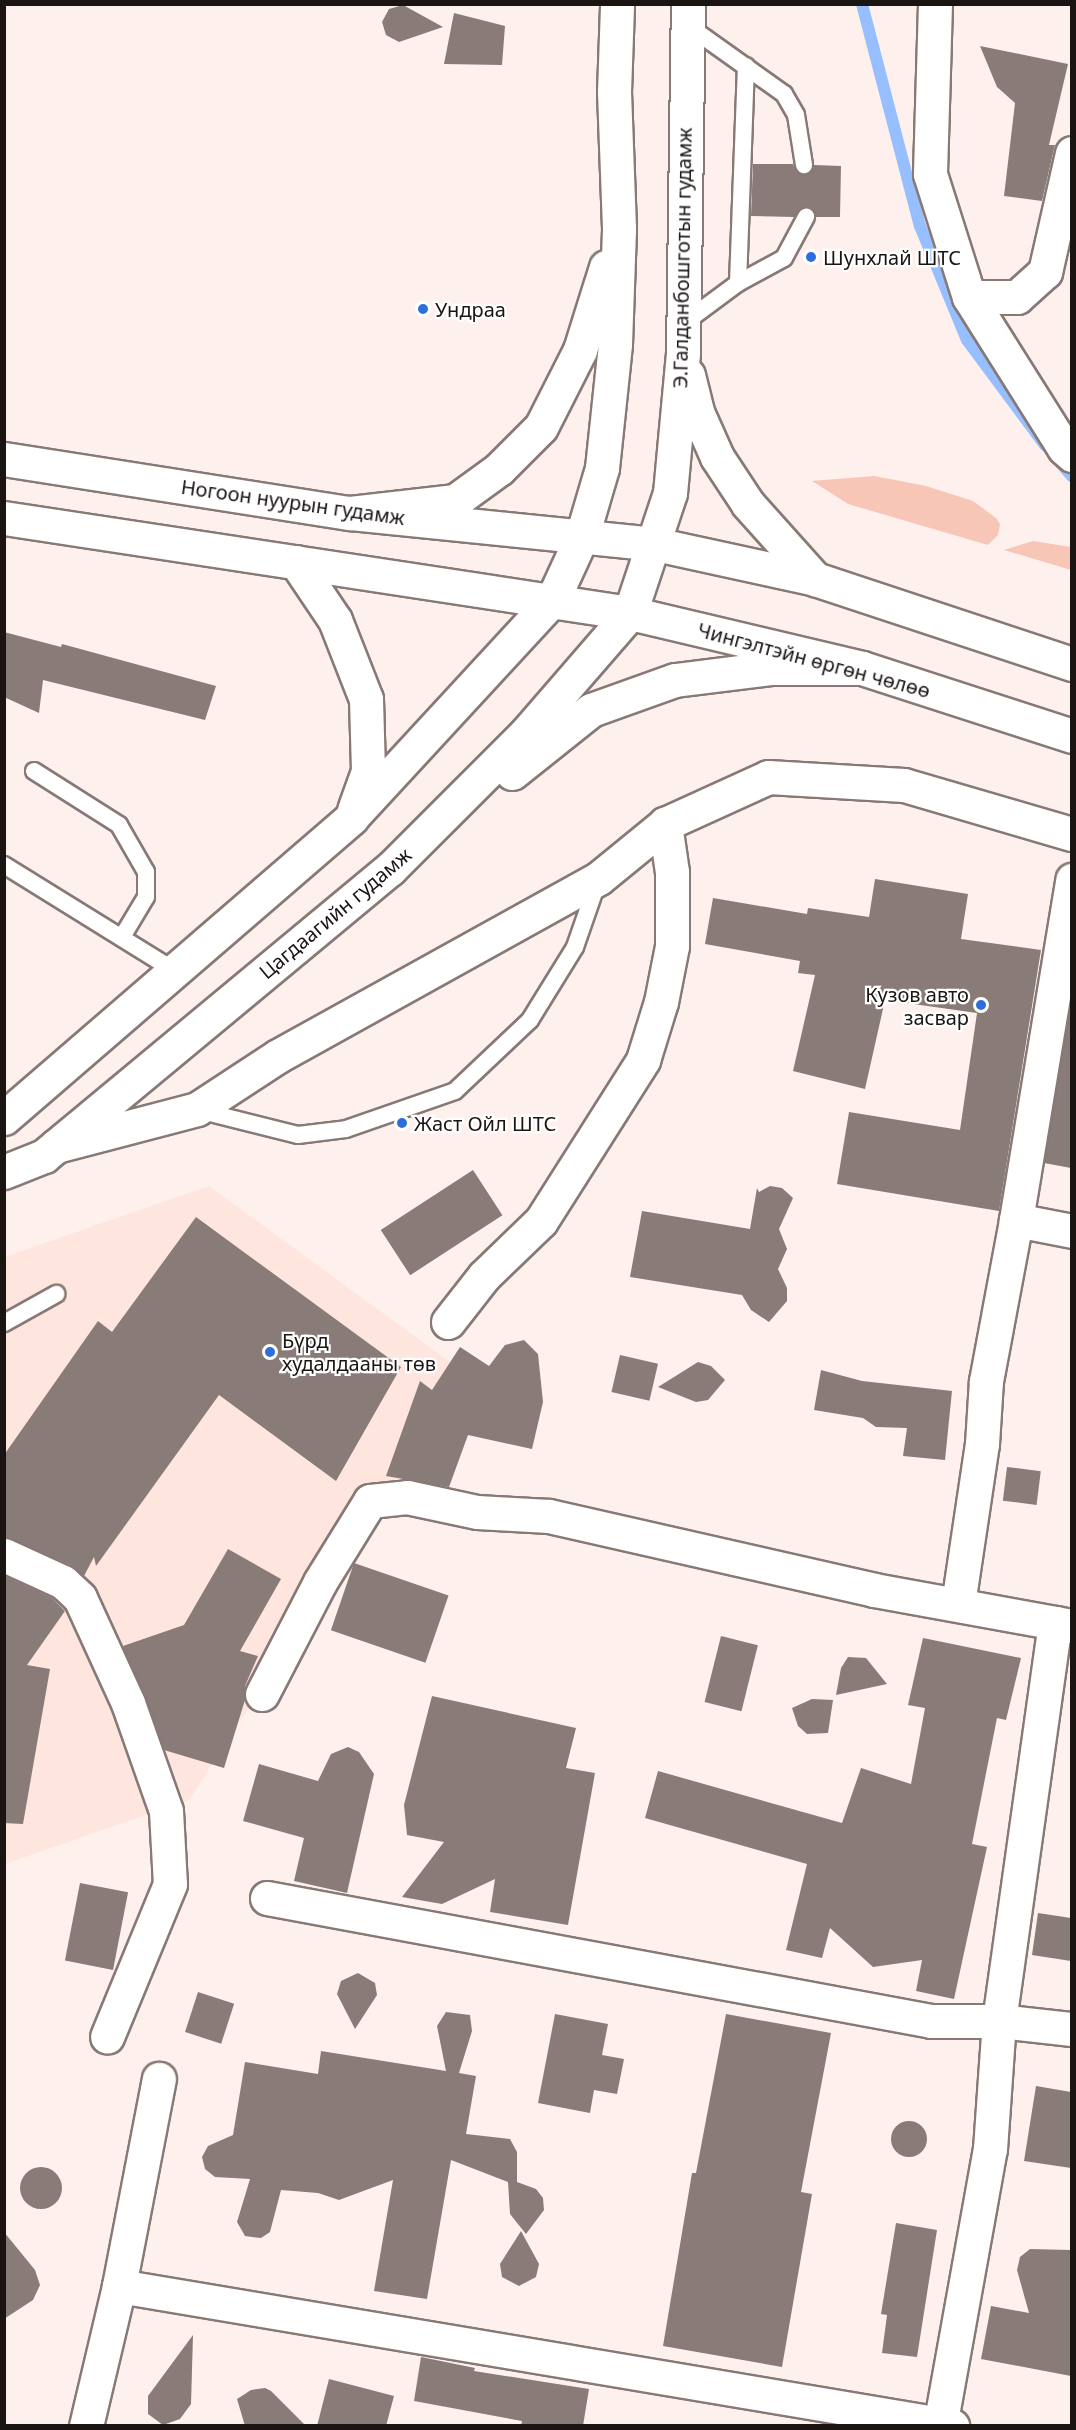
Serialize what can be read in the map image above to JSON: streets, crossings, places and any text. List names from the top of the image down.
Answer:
{
  "streets": {
    "street": [
      "Э.Галданбошготын гудамж",
      "Ногоон нуурын гудамж",
      "Чингэлтэйн өргөн чөлөө",
      "Цагдаагийн гудамж"
    ]
  },
  "crossings": [
    ["Э.Галданбошготын гудамж", "Чингэлтэйн өргөн чөлөө"],
    ["Э.Галданбошготын гудамж", "Цагдаагийн гудамж"],
    ["Чингэлтэйн өргөн чөлөө", "Цагдаагийн гудамж"]
  ],
  "places": [
    "Шунхлай ШТС",
    "Ундраа",
    "Кузов авто засвар",
    "Жаст Ойл ШТС",
    "Бүрд худалдааны төв"
  ]
}
